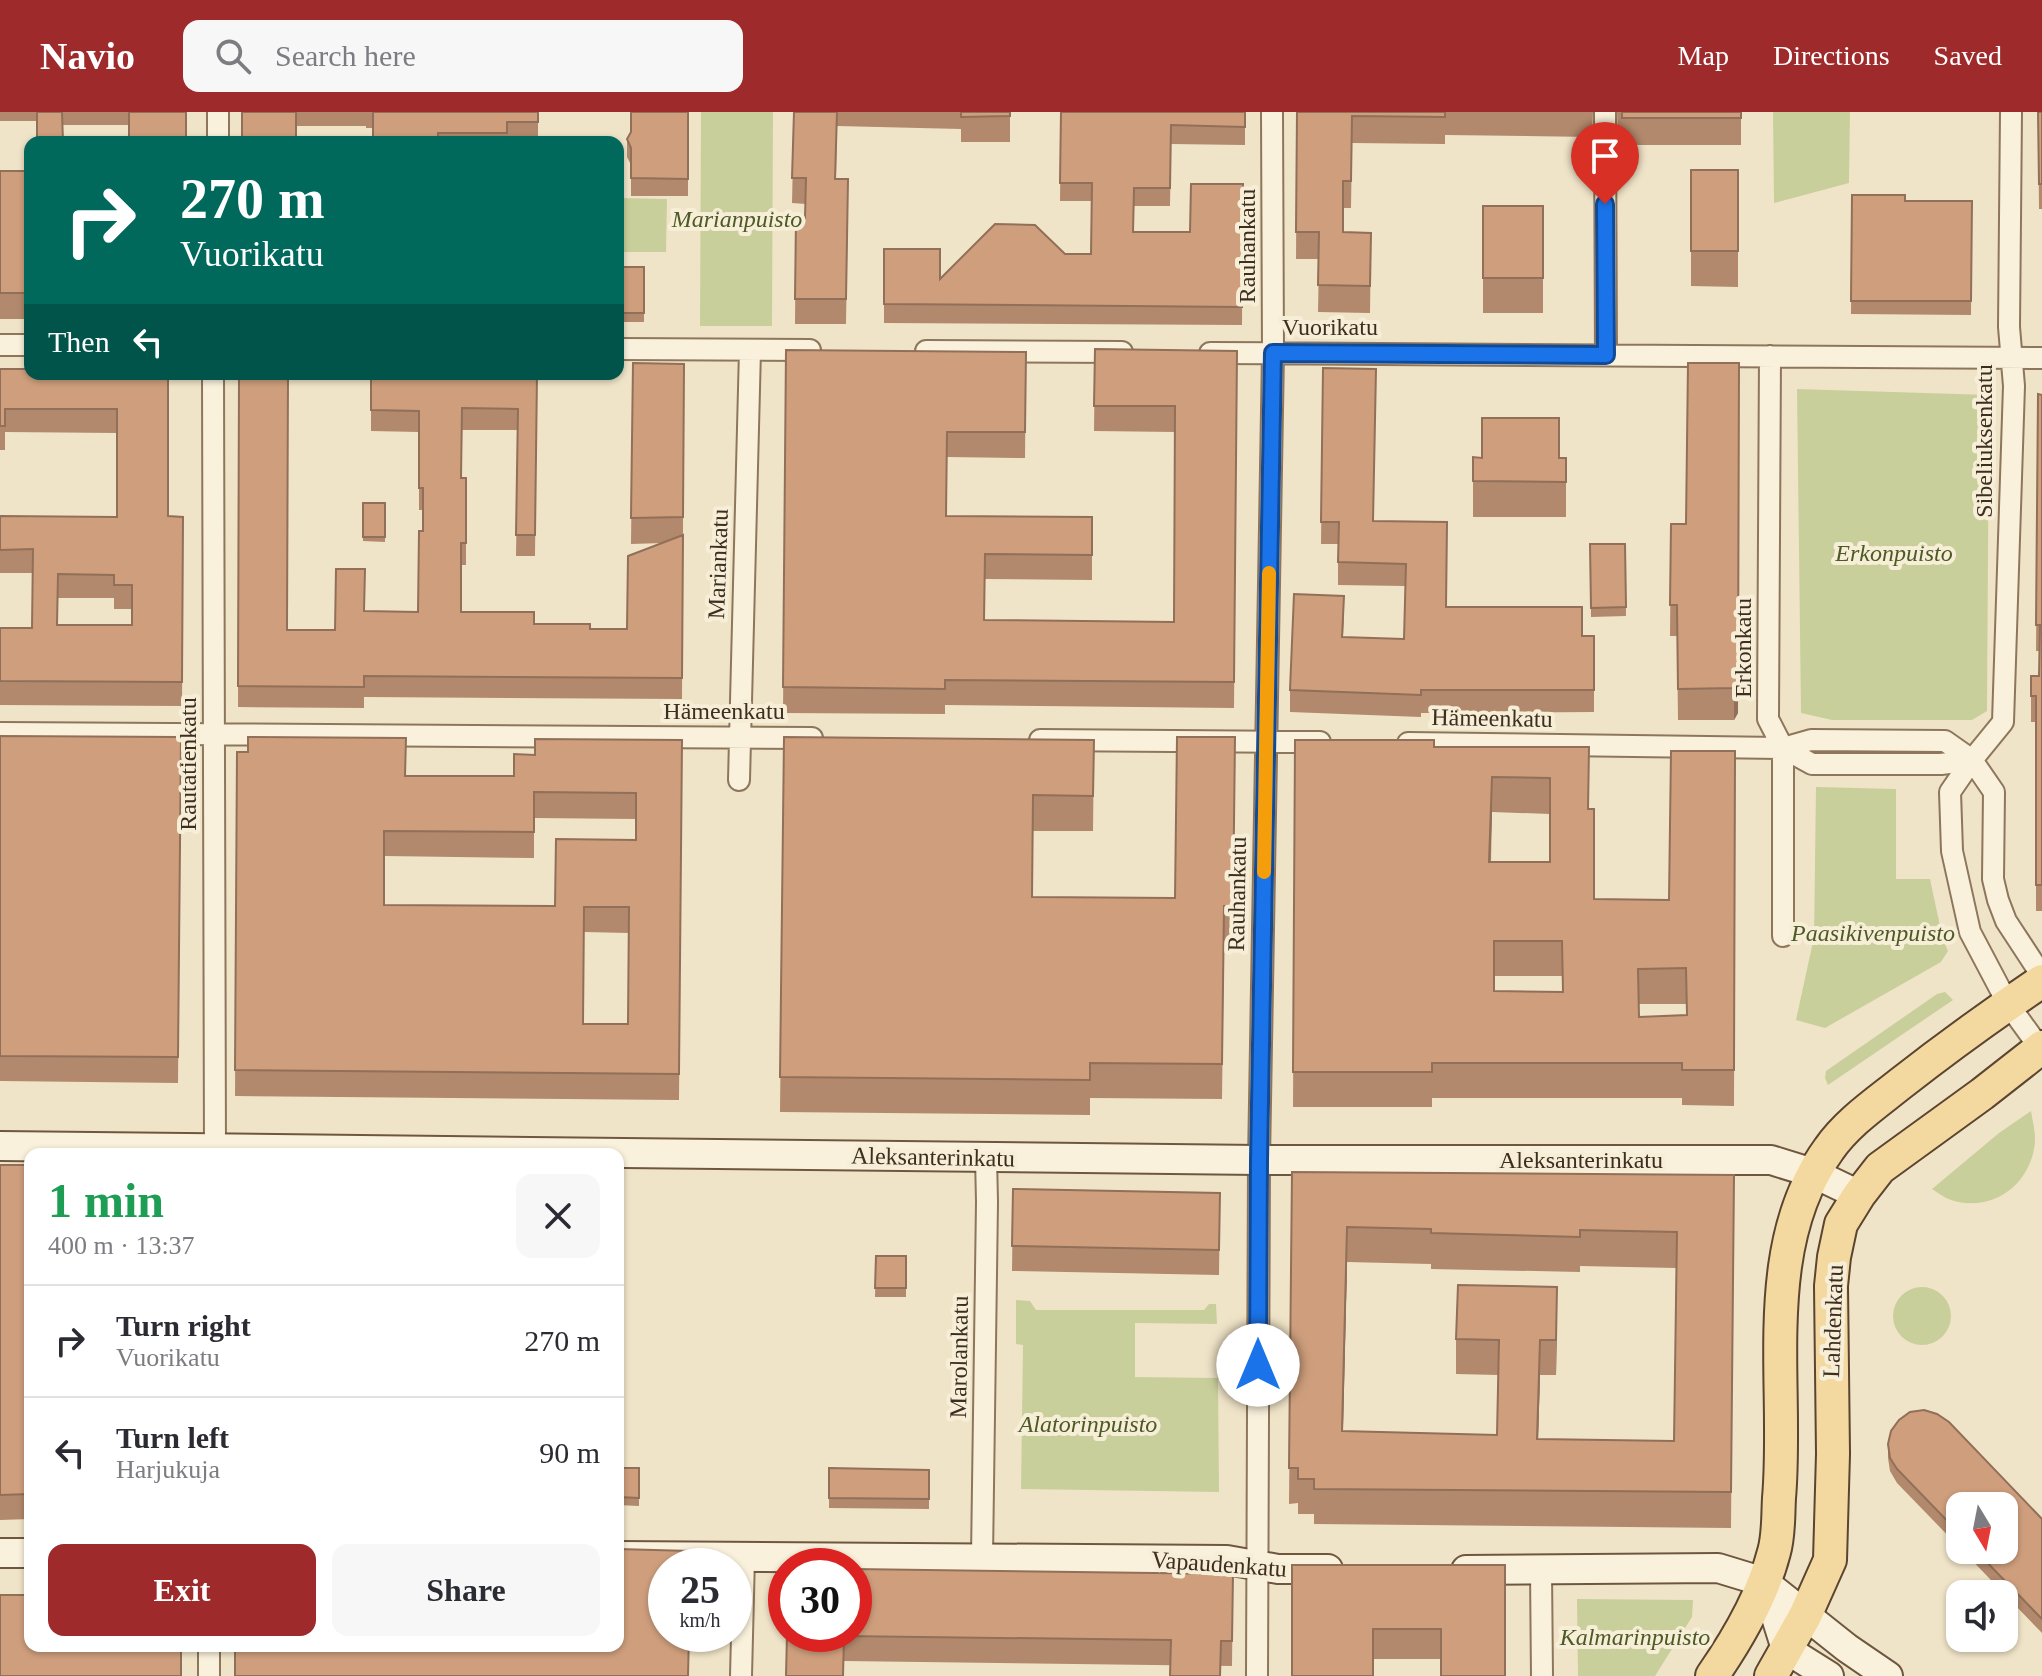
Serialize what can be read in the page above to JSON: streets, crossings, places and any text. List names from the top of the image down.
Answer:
{
  "streets": {
    "main road": ["Aleksanterinkatu", "Lahdenkatu", "Vapaudenkatu"],
    "street": [
      "Rauhankatu",
      "Vuorikatu",
      "Sibeliuksenkatu",
      "Mariankatu",
      "Erkonkatu",
      "Hämeenkatu",
      "Rautatienkatu",
      "Marolankatu"
    ]
  },
  "crossings": [
    ["Rauhankatu", "Vuorikatu"],
    ["Rauhankatu", "Aleksanterinkatu"],
    ["Rauhankatu", "Vapaudenkatu"],
    ["Vuorikatu", "Sibeliuksenkatu"],
    ["Vuorikatu", "Erkonkatu"],
    ["Sibeliuksenkatu", "Hämeenkatu"],
    ["Sibeliuksenkatu", "Lahdenkatu"],
    ["Mariankatu", "Hämeenkatu"],
    ["Erkonkatu", "Hämeenkatu"],
    ["Hämeenkatu", "Rautatienkatu"],
    ["Aleksanterinkatu", "Lahdenkatu"],
    ["Aleksanterinkatu", "Marolankatu"],
    ["Marolankatu", "Vapaudenkatu"]
  ],
  "parks": [
    "Marianpuisto",
    "Erkonpuisto",
    "Paasikivenpuisto",
    "Alatorinpuisto",
    "Kalmarinpuisto"
  ],
  "north": "bottom",
  "page": {
    "header": "Navio",
    "search": "Search here",
    "nav": ["Map", "Directions", "Saved"],
    "turn": ["270 m", "Vuorikatu"],
    "then": "Then",
    "heading": ["1 min", "400 m · 13:37"],
    "list": [
      {
        "name": "Turn right",
        "note": "Vuorikatu",
        "value": "270 m"
      },
      {
        "name": "Turn left",
        "note": "Harjukuja",
        "value": "90 m"
      }
    ],
    "buttons": ["Exit", "Share"],
    "speed": "25 km/h",
    "limit": "30"
  }
}
